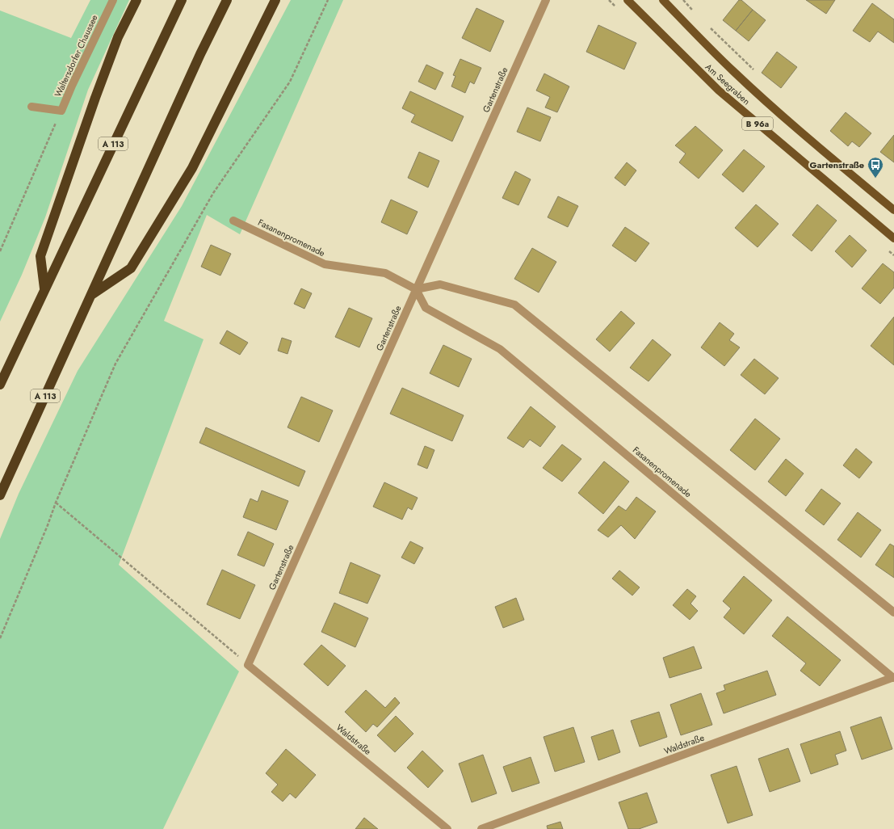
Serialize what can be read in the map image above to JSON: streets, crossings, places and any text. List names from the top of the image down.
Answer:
{
  "streets": {
    "highway": ["A 113"],
    "main road": ["Am Seegraben", "B 96a"],
    "street": [
      "Waltersdorfer Chaussee",
      "Gartenstraße",
      "Fasanenpromenade",
      "Waldstraße"
    ]
  },
  "crossings": [
    ["Gartenstraße", "Fasanenpromenade"],
    ["Gartenstraße", "Waldstraße"],
    ["Fasanenpromenade", "Waldstraße"]
  ],
  "places": {
    "bus stop": ["Gartenstraße"]
  }
}
